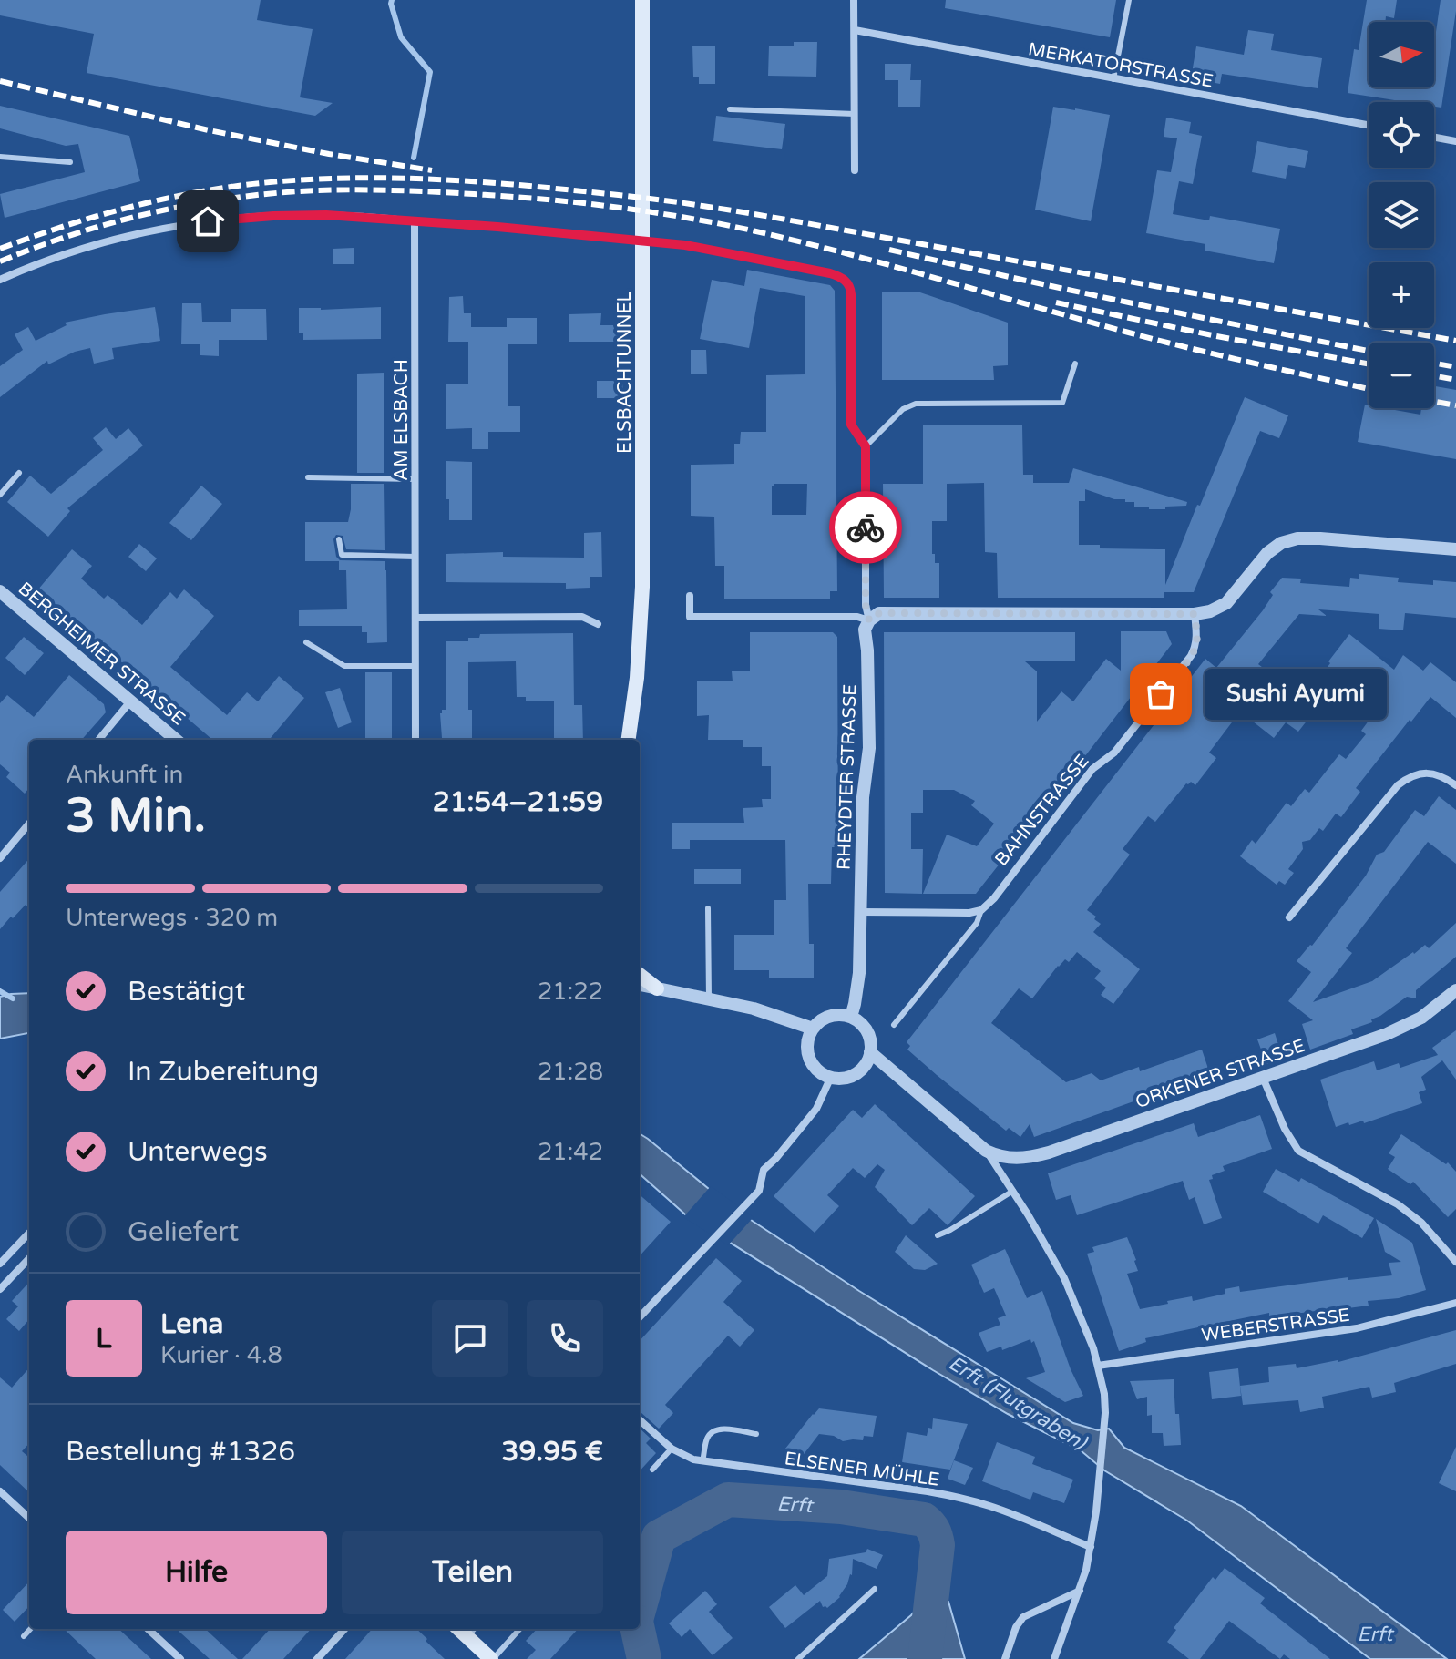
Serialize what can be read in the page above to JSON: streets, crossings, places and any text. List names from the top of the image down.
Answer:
{
  "streets": {
    "main road": ["ELSBACHTUNNEL"],
    "street": [
      "MERKATORSTRASSE",
      "AM ELSBACH",
      "BERGHEIMER STRASSE",
      "RHEYDTER STRASSE",
      "BAHNSTRASSE",
      "ORKENER STRASSE",
      "WEBERSTRASSE",
      "ELSENER MÜHLE"
    ]
  },
  "crossings": [
    ["AM ELSBACH", "RHEYDTER STRASSE"]
  ],
  "water": ["Erft (Flutgraben)", "Erft"],
  "places": ["Sushi Ayumi"],
  "north": "right",
  "page": {
    "map_buttons": ["+", "−"],
    "bubble": "Sushi Ayumi",
    "heading": ["3 Min.", "Ankunft in", "21:54–21:59"],
    "panel": [
      "Lena",
      "Kurier · 4.8",
      "Bestellung #1326",
      "39.95 €"
    ],
    "bar": "Unterwegs · 320 m",
    "list": [
      ["Bestätigt", "21:22"],
      ["In Zubereitung", "21:28"],
      ["Unterwegs", "21:42"],
      "Geliefert"
    ],
    "round": "L",
    "buttons": ["Hilfe", "Teilen"]
  }
}
